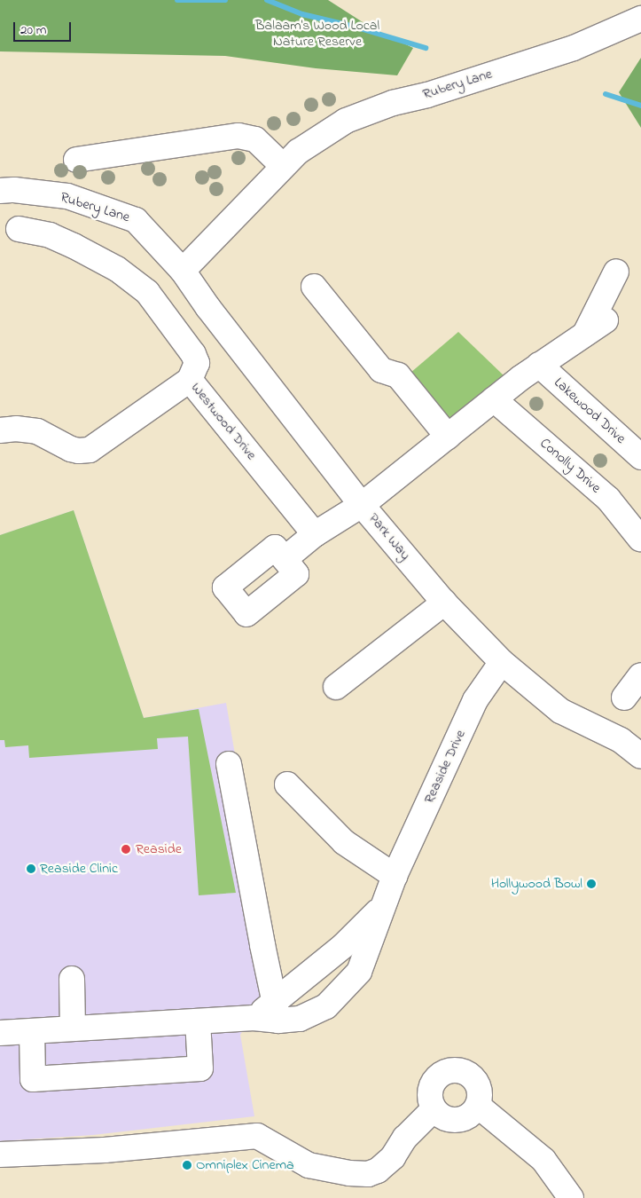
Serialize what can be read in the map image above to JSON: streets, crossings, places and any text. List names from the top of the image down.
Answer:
{
  "streets": {
    "street": [
      "Rubery Lane",
      "Lakewood Drive",
      "Westwood Drive",
      "Conolly Drive",
      "Park Way",
      "Reaside Drive"
    ]
  },
  "crossings": [
    ["Rubery Lane", "Park Way"],
    ["Park Way", "Reaside Drive"]
  ],
  "parks": ["Balaam's Wood Local Nature Reserve"],
  "places": [
    "Reaside",
    "Reaside Clinic",
    "Hollywood Bowl",
    "Omniplex Cinema"
  ],
  "scale_bar": "20 m"
}
